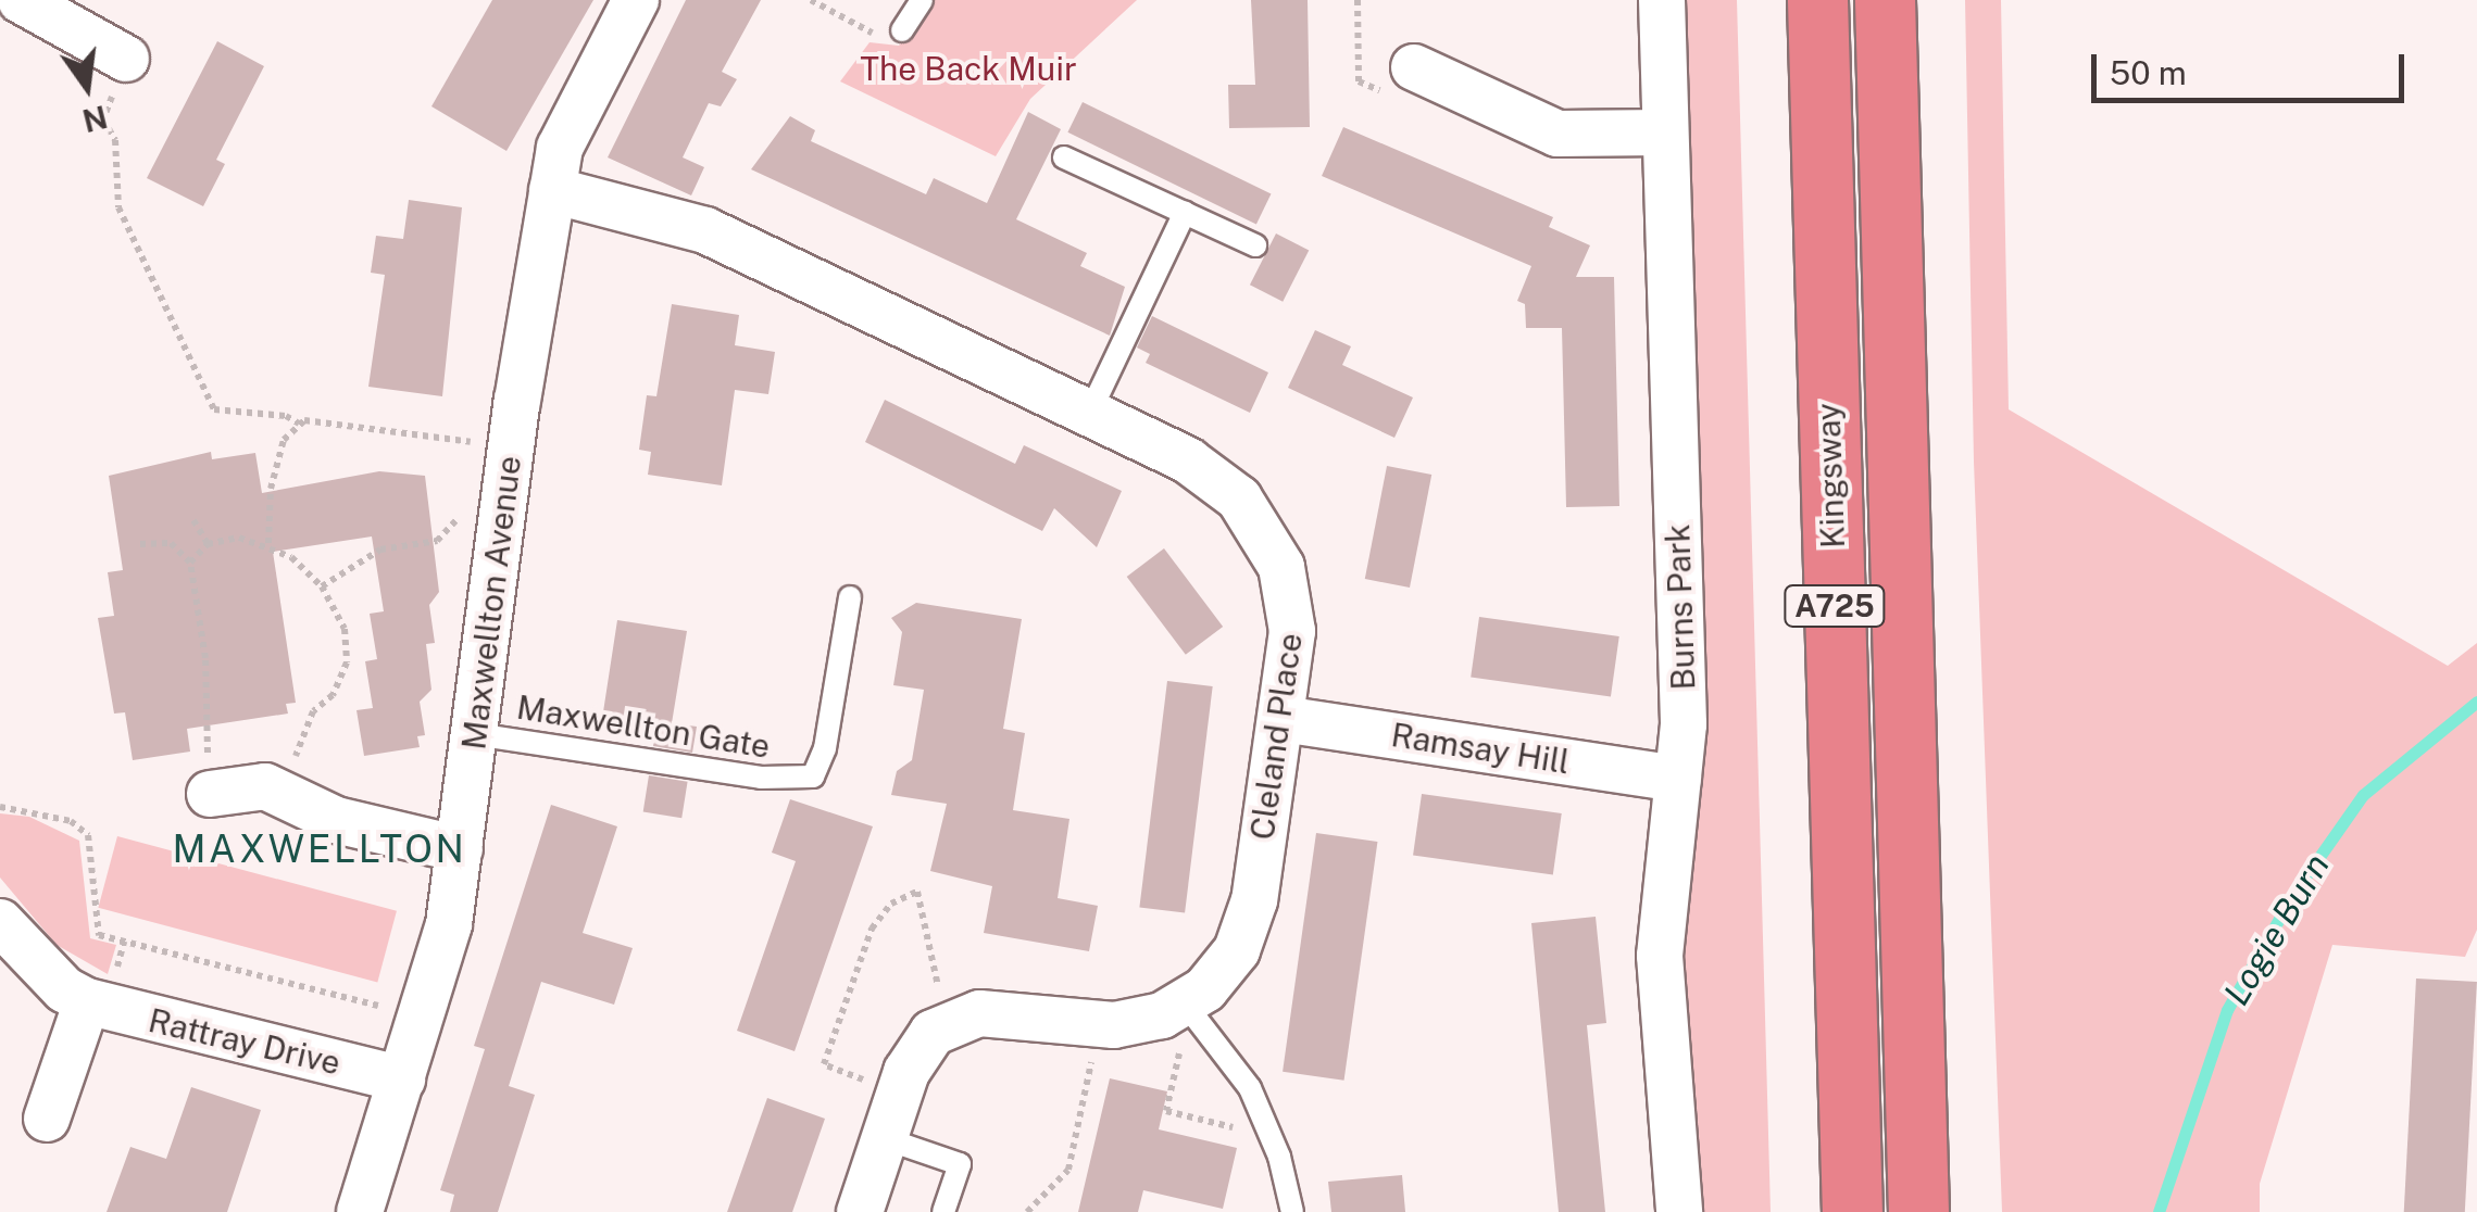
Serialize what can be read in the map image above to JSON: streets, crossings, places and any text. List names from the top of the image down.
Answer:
{
  "streets": {
    "highway": ["Kingsway", "A725"],
    "street": [
      "Maxwellton Avenue",
      "Burns Park",
      "Cleland Place",
      "Ramsay Hill",
      "Rattray Drive"
    ],
    "lane": ["Maxwellton Gate"]
  },
  "crossings": [
    ["Maxwellton Avenue", "Maxwellton Gate"],
    ["Maxwellton Avenue", "Cleland Place"],
    ["Maxwellton Avenue", "Rattray Drive"],
    ["Burns Park", "Ramsay Hill"],
    ["Cleland Place", "Ramsay Hill"]
  ],
  "districts": ["MAXWELLTON"],
  "water": ["Logie Burn"],
  "parks": ["The Back Muir"],
  "scale_bar": "50 m",
  "north": "bottom"
}
